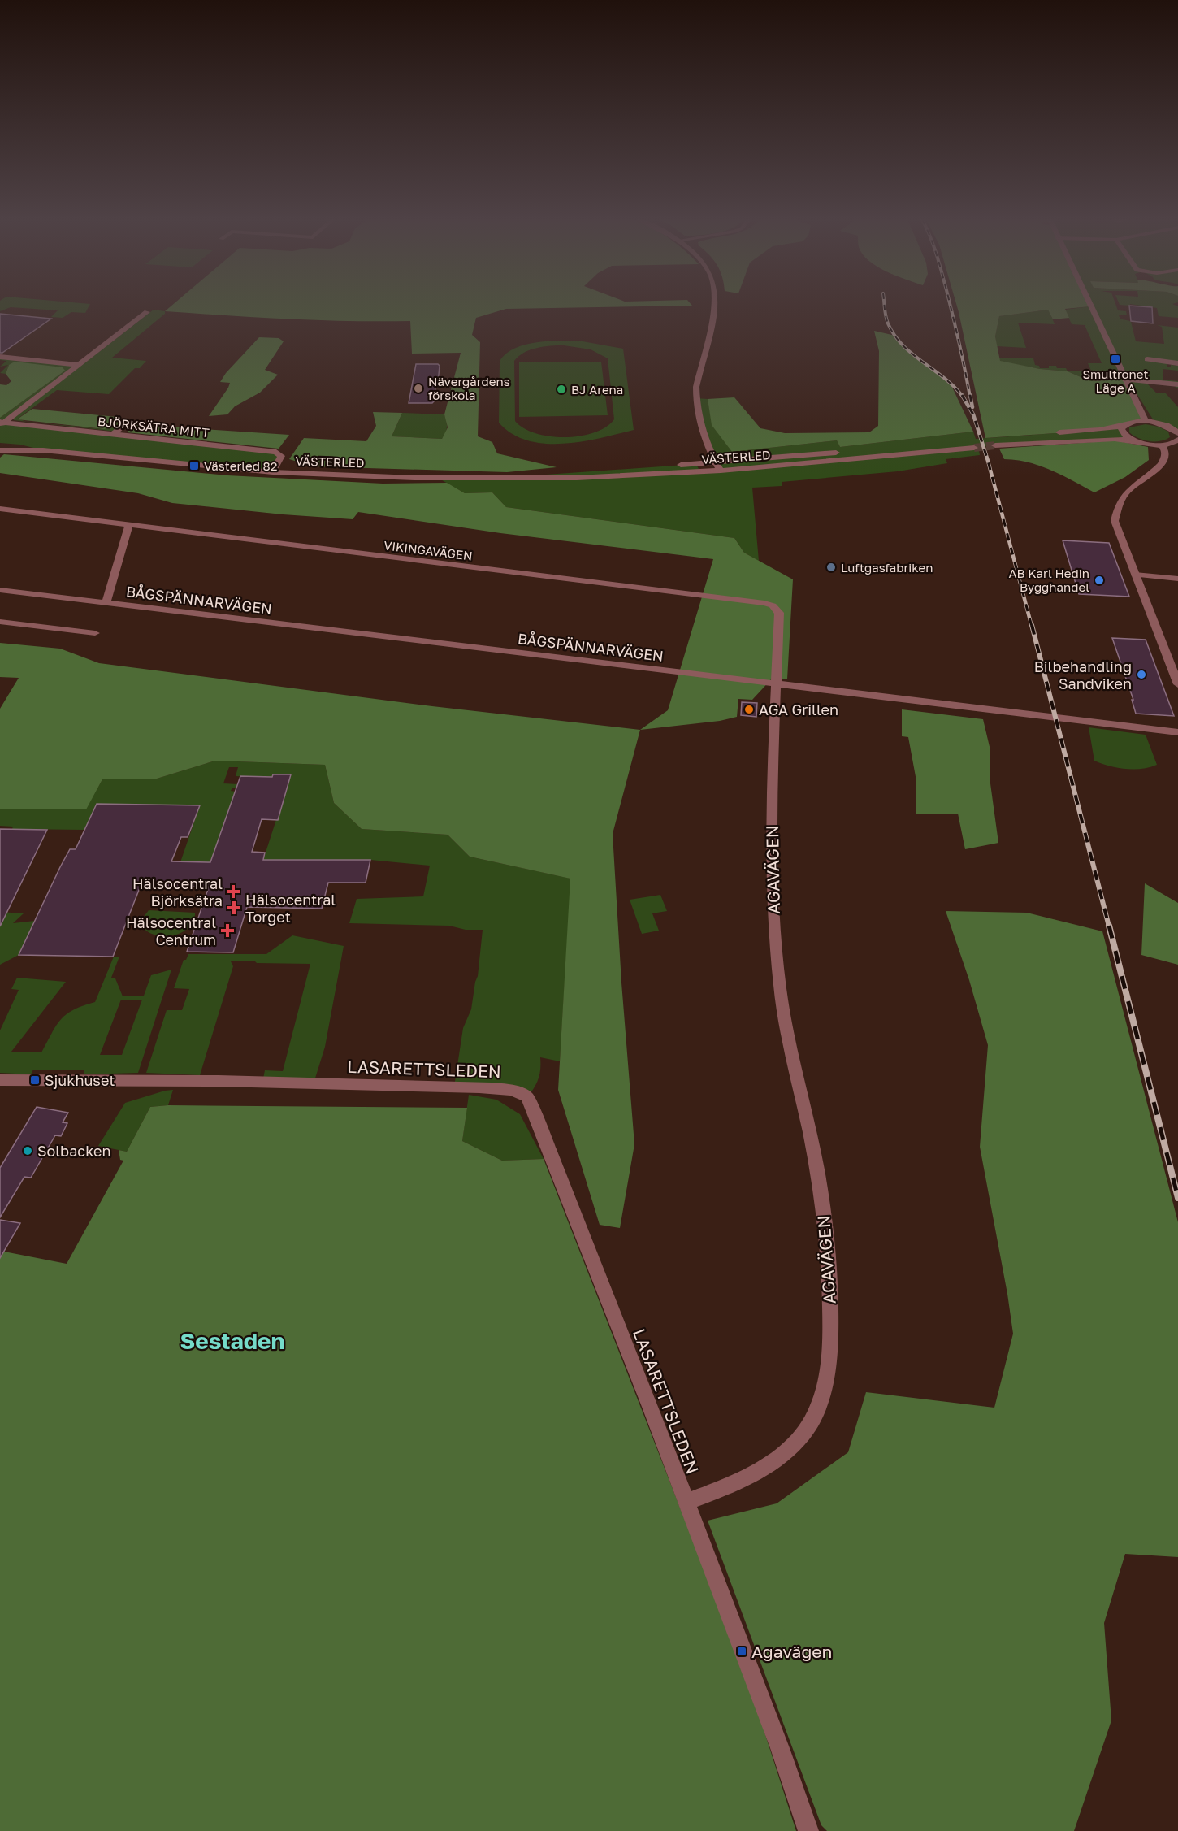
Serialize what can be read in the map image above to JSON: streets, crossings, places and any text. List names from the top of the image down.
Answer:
{
  "streets": {
    "street": [
      "BJÖRKSÄTRA MITT",
      "VÄSTERLED",
      "VIKINGAVÄGEN",
      "BÅGSPÄNNARVÄGEN",
      "AGAVÄGEN",
      "LASARETTSLEDEN"
    ]
  },
  "crossings": [
    ["BJÖRKSÄTRA MITT", "VÄSTERLED"],
    ["VIKINGAVÄGEN", "BÅGSPÄNNARVÄGEN"],
    ["VIKINGAVÄGEN", "AGAVÄGEN"],
    ["BÅGSPÄNNARVÄGEN", "AGAVÄGEN"],
    ["AGAVÄGEN", "LASARETTSLEDEN"]
  ],
  "districts": ["Sestaden"],
  "places": {
    "transit": [
      "Smultronet Läge A",
      "Västerled 82",
      "Sjukhuset",
      "Agavägen"
    ],
    "other": [
      "Nävergårdens förskola",
      "BJ Arena",
      "Luftgasfabriken",
      "AB Karl Hedin Bygghandel",
      "Bilbehandling Sandviken",
      "AGA Grillen",
      "Solbacken"
    ],
    "health": ["Hälsocentral Björksätra", "Hälsocentral Torget", "Hälsocentral Centrum"]
  }
}
